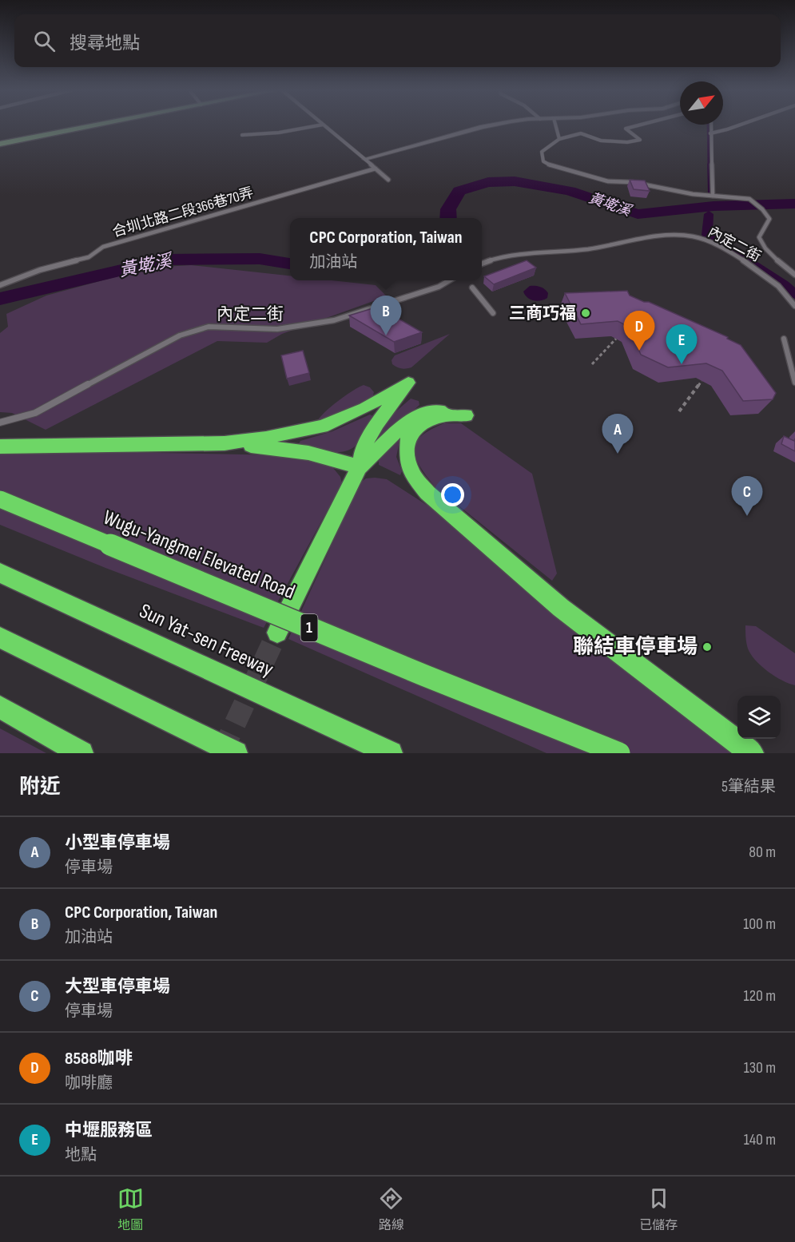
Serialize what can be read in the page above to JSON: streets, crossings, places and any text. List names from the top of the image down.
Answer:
{
  "streets": {
    "highway": ["Wugu-Yangmei Elevated Road", "1", "Sun Yat-sen Freeway"],
    "lane": ["合圳北路二段366巷70弄", "內定二街"]
  },
  "water": ["黃墘溪"],
  "places": ["三商巧福", "聯結車停車場"],
  "north": "top right",
  "page": {
    "search": "搜尋地點",
    "popup": ["CPC Corporation, Taiwan", "加油站"],
    "pins": [
      "B",
      "D",
      "E",
      "A",
      "C"
    ],
    "heading": ["附近", "5筆結果"],
    "list": [
      {
        "mark": "A",
        "name": "小型車停車場",
        "note": "停車場",
        "value": "80 m"
      },
      {
        "mark": "B",
        "name": "CPC Corporation, Taiwan",
        "note": "加油站",
        "value": "100 m"
      },
      {
        "mark": "C",
        "name": "大型車停車場",
        "note": "停車場",
        "value": "120 m"
      },
      {
        "mark": "D",
        "name": "8588咖啡",
        "note": "咖啡廳",
        "value": "130 m"
      },
      {
        "mark": "E",
        "name": "中壢服務區",
        "note": "地點",
        "value": "140 m"
      }
    ],
    "nav": ["地圖", "路線", "已儲存"]
  }
}
